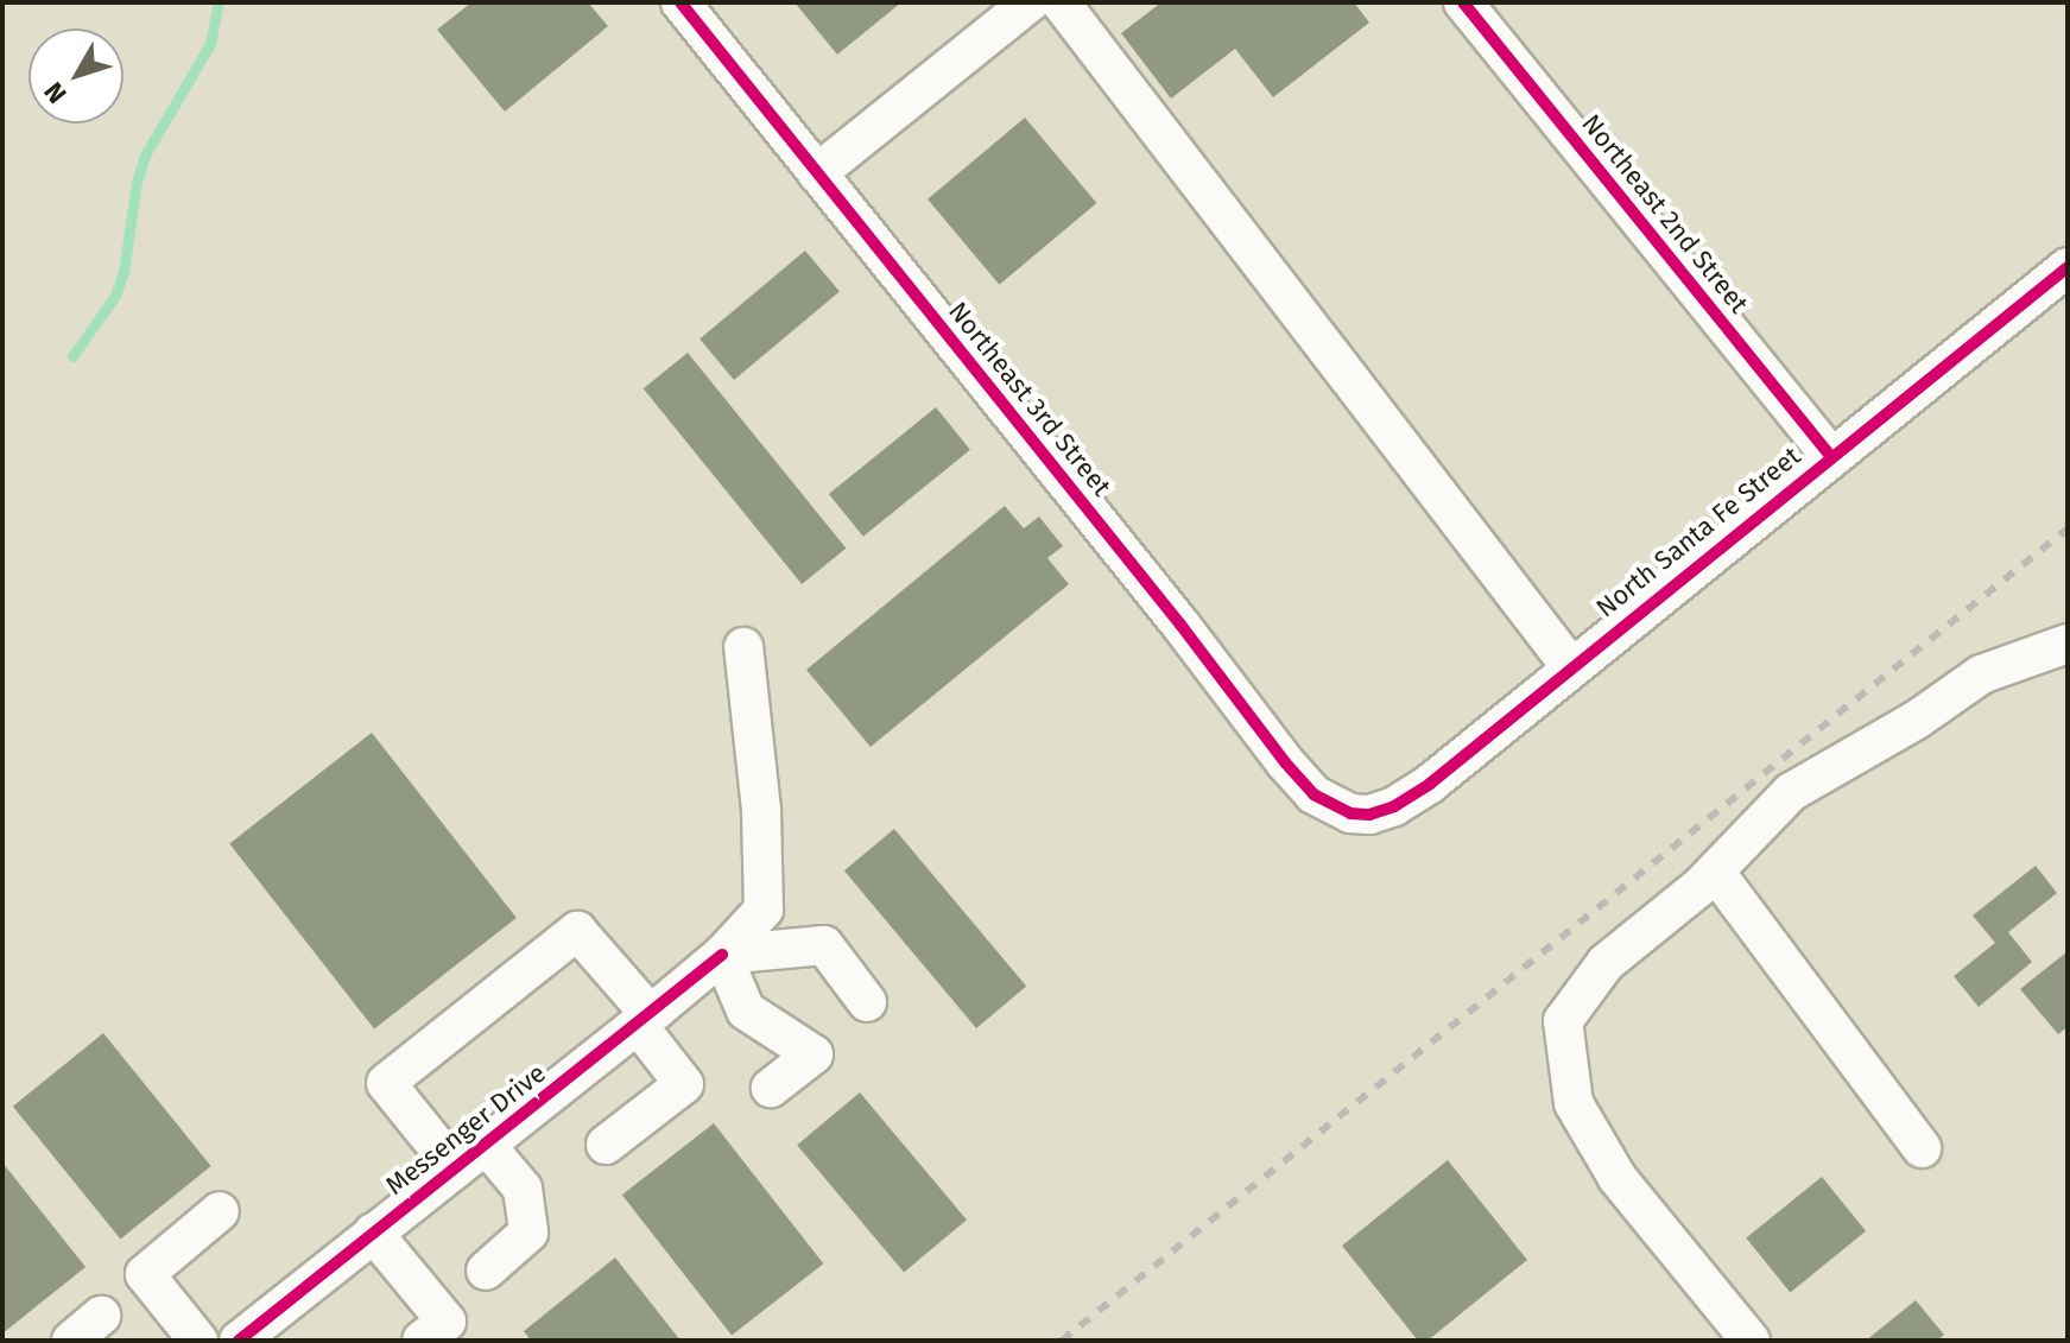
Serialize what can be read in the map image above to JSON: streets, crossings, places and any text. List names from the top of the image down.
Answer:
{
  "streets": {
    "street": [
      "Northeast 2nd Street",
      "Northeast 3rd Street",
      "North Santa Fe Street",
      "Messenger Drive"
    ]
  },
  "crossings": [
    ["Northeast 2nd Street", "North Santa Fe Street"],
    ["Northeast 3rd Street", "North Santa Fe Street"]
  ],
  "north": "bottom left"
}
